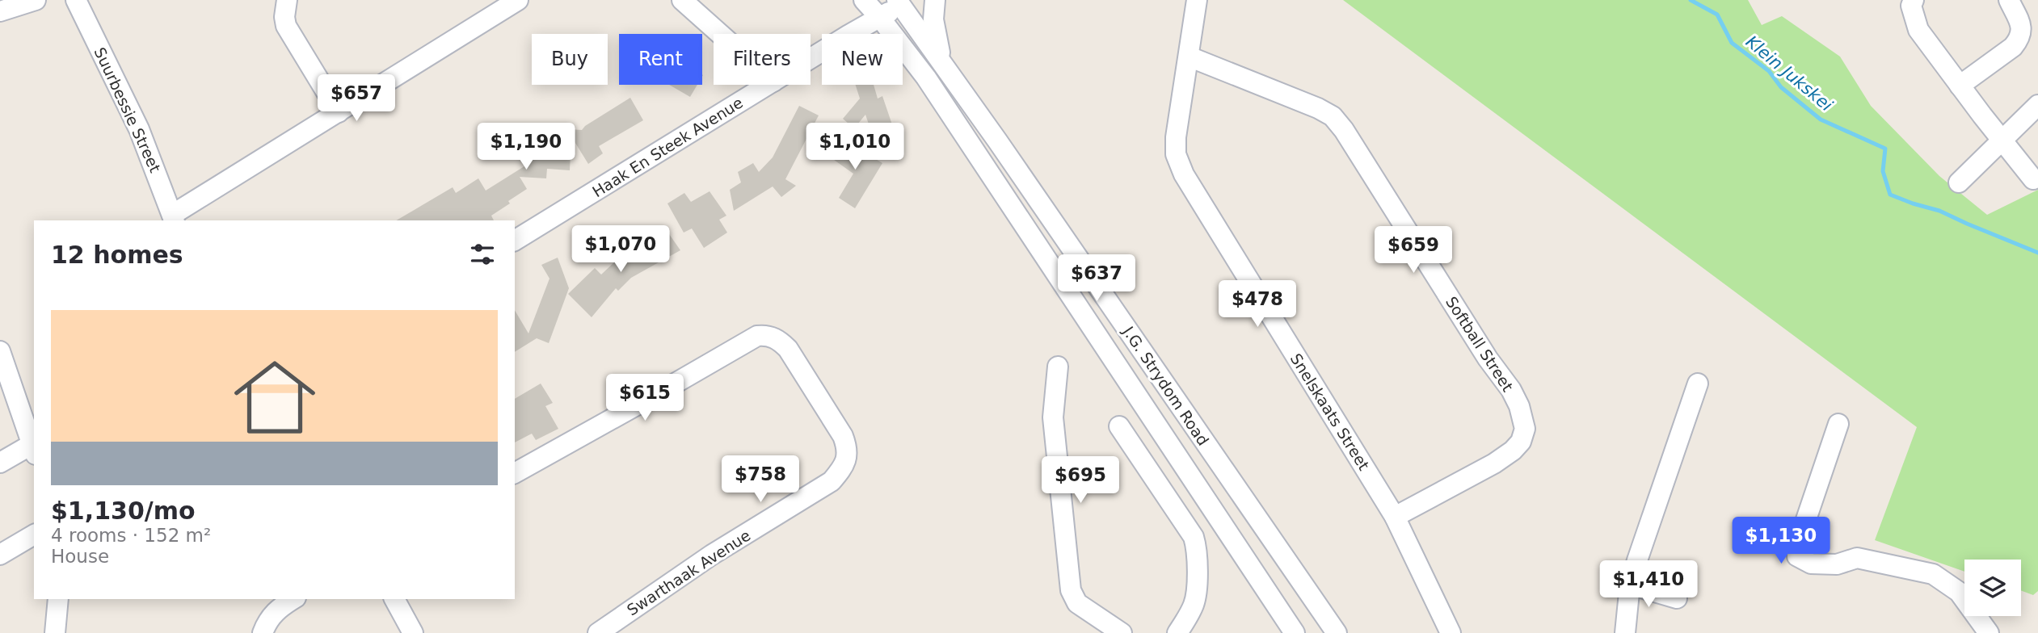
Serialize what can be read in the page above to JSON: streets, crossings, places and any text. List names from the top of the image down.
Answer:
{
  "streets": {
    "street": [
      "Suurbessie Street",
      "Haak En Steek Avenue",
      "Softball Street",
      "J.G. Strydom Road",
      "Snelskaats Street",
      "Swarthaak Avenue"
    ]
  },
  "crossings": [
    ["Haak En Steek Avenue", "J.G. Strydom Road"],
    ["Softball Street", "Snelskaats Street"]
  ],
  "water": ["Klein Jukskei"],
  "page": {
    "chip": [
      "Buy",
      "Rent",
      "Filters",
      "New"
    ],
    "price": [
      "$657",
      "$1,190",
      "$1,010",
      "$1,070",
      "$659",
      "$637",
      "$478",
      "$615",
      "$758",
      "$695",
      "$1,130",
      "$1,410"
    ],
    "heading": "12 homes",
    "list": [
      {
        "name": "$1,130/mo",
        "note": "4 rooms · 152 m² · House"
      }
    ]
  }
}
